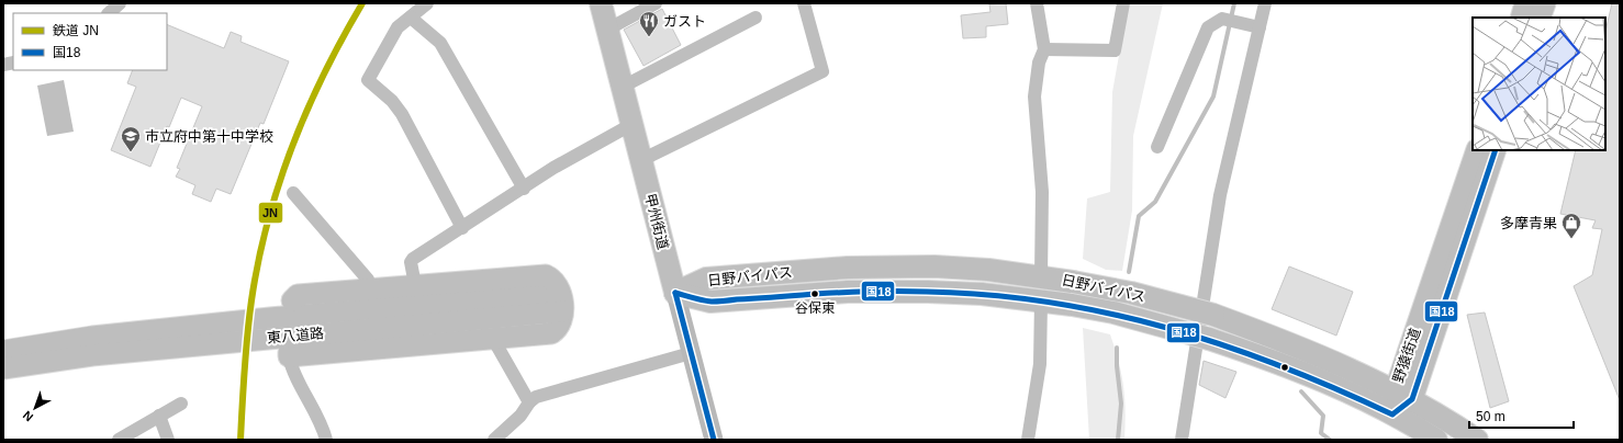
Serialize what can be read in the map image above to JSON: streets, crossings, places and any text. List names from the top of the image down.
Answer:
{
  "streets": {
    "highway": ["甲州街道", "日野バイパス"],
    "main road": ["東八道路", "野猿街道"]
  },
  "crossings": [
    ["甲州街道", "日野バイパス"],
    ["日野バイパス", "野猿街道"]
  ],
  "places": {
    "restaurant": ["ガスト"],
    "school or university": ["市立府中第十中学校"],
    "shop": ["多摩青果"],
    "other": ["谷保東"]
  },
  "lines": ["rail line JN", "transit line 国18"],
  "legend": ["鉄道 JN", "国18"],
  "scale_bar": "50 m",
  "north": "bottom left"
}
